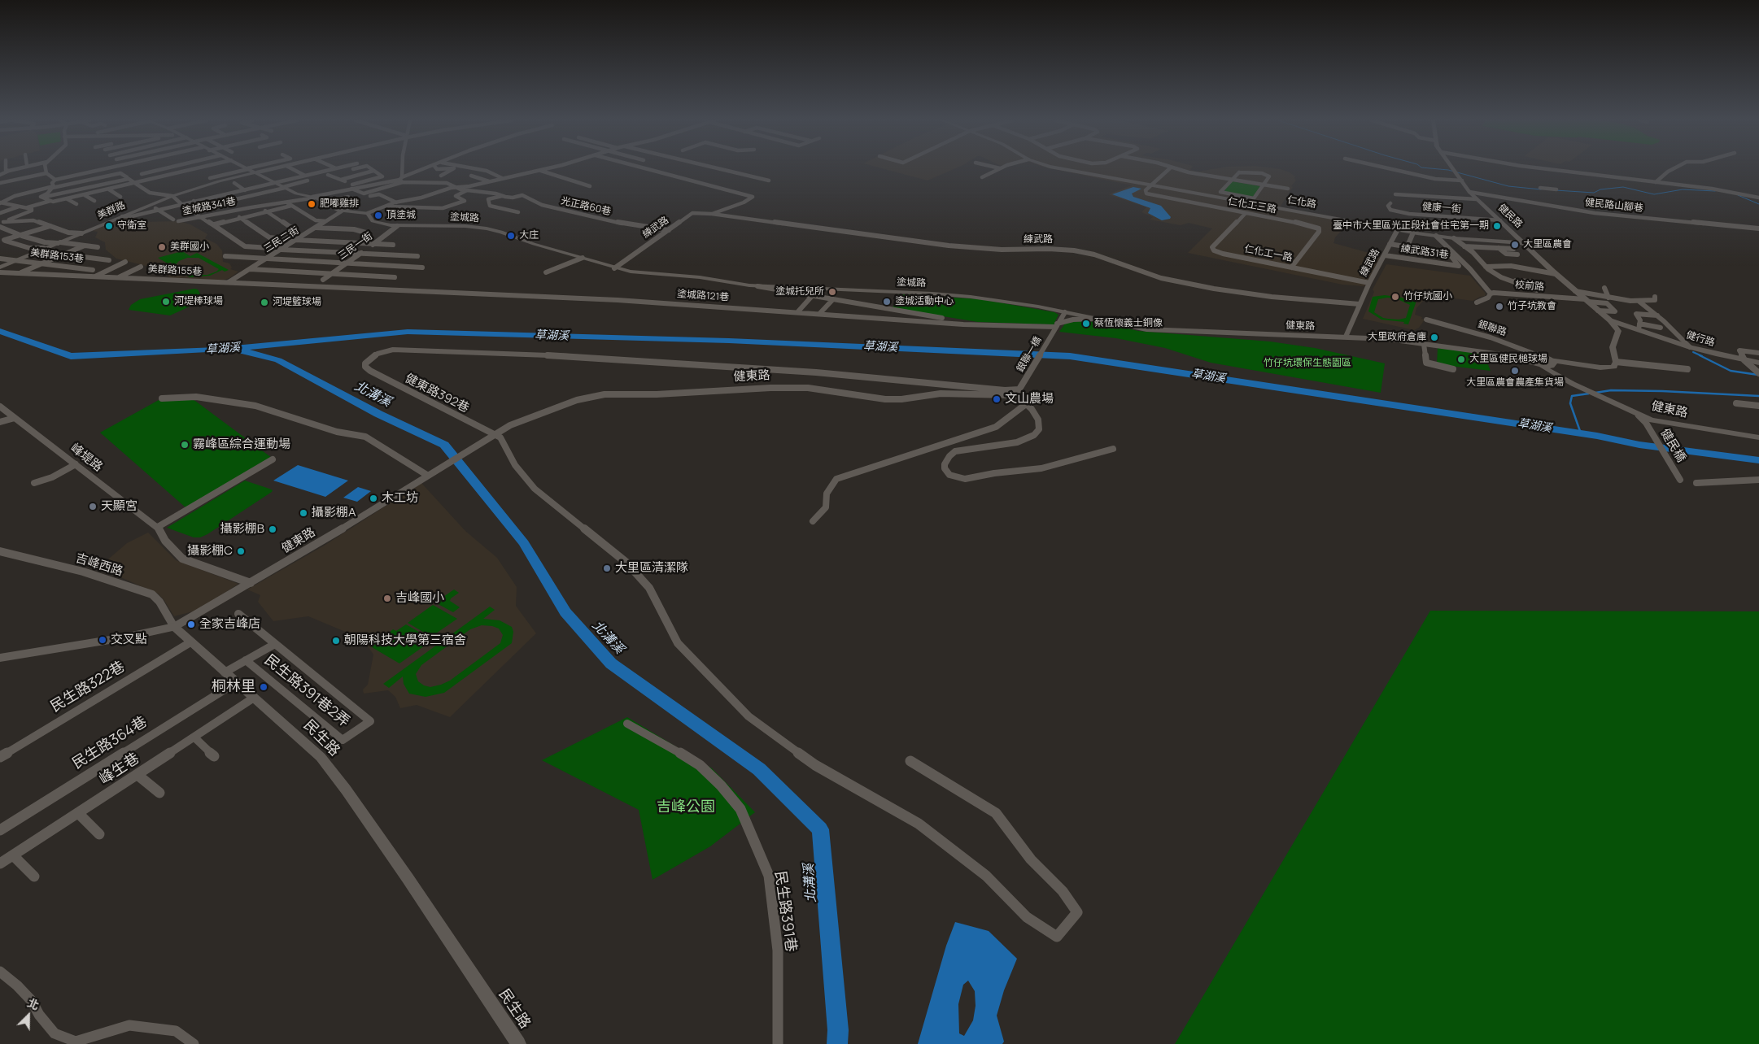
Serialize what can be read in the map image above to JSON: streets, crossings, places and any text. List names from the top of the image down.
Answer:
{
  "streets": {
    "street": [
      "仁化路",
      "仁化工三路",
      "健民路山腳巷",
      "塗城路341巷",
      "光正路60巷",
      "健康一街",
      "美群路",
      "健民路",
      "塗城路",
      "練武路",
      "三民二街",
      "三民一街",
      "練武路31巷",
      "仁化工一路",
      "美群路153巷",
      "美群路155巷",
      "校前路",
      "塗城路121巷",
      "健東路",
      "銀聯路",
      "健行路",
      "銀聯一橋",
      "健東路392巷",
      "健民橋",
      "峰堤路",
      "吉峰西路",
      "民生路322巷",
      "民生路391巷2弄",
      "民生路",
      "民生路364巷",
      "峰生巷",
      "民生路391巷"
    ]
  },
  "crossings": [
    ["仁化路", "仁化工三路"],
    ["仁化路", "健民路"],
    ["仁化路", "練武路"],
    ["仁化工三路", "仁化工一路"],
    ["健民路山腳巷", "健民路"],
    ["塗城路341巷", "塗城路"],
    ["光正路60巷", "練武路"],
    ["健康一街", "健民路"],
    ["美群路", "塗城路"],
    ["美群路", "美群路153巷"],
    ["健民路", "校前路"],
    ["健民路", "健行路"],
    ["塗城路", "練武路"],
    ["塗城路", "三民二街"],
    ["塗城路", "三民一街"],
    ["塗城路", "健東路"],
    ["練武路", "練武路31巷"],
    ["練武路", "仁化工一路"],
    ["練武路", "健東路"],
    ["三民二街", "美群路155巷"],
    ["美群路155巷", "塗城路121巷"],
    ["塗城路121巷", "健東路"],
    ["塗城路121巷", "銀聯一橋"],
    ["健東路", "銀聯路"],
    ["健東路", "銀聯一橋"],
    ["健東路", "健東路392巷"],
    ["健東路", "健民橋"],
    ["健東路", "吉峰西路"],
    ["健東路", "民生路"],
    ["銀聯一橋", "健東路392巷"],
    ["吉峰西路", "民生路"],
    ["民生路322巷", "民生路"],
    ["民生路", "民生路364巷"],
    ["民生路", "峰生巷"]
  ],
  "water": ["草湖溪", "北溝溪"],
  "parks": ["竹仔坑環保生態園區", "吉峰公園"],
  "places": [
    "肥嘟雞排",
    "頂塗城",
    "守衛室",
    "臺中市大里區光正段社會住宅第一期",
    "大庄",
    "大里區農會",
    "美群國小",
    "塗城托兒所",
    "竹仔坑國小",
    "河堤棒球場",
    "塗城活動中心",
    "河堤籃球場",
    "竹子坑教會",
    "蔡恆懷義士銅像",
    "大里政府倉庫",
    "大里區健民槌球場",
    "大里區農會農產集貨場",
    "文山農場",
    "霧峰區綜合運動場",
    "木工坊",
    "天顯宮",
    "攝影棚A",
    "攝影棚B",
    "攝影棚C",
    "大里區清潔隊",
    "吉峰國小",
    "全家吉峰店",
    "交叉點",
    "朝陽科技大學第三宿舍",
    "桐林里"
  ],
  "north": "top right"
}
